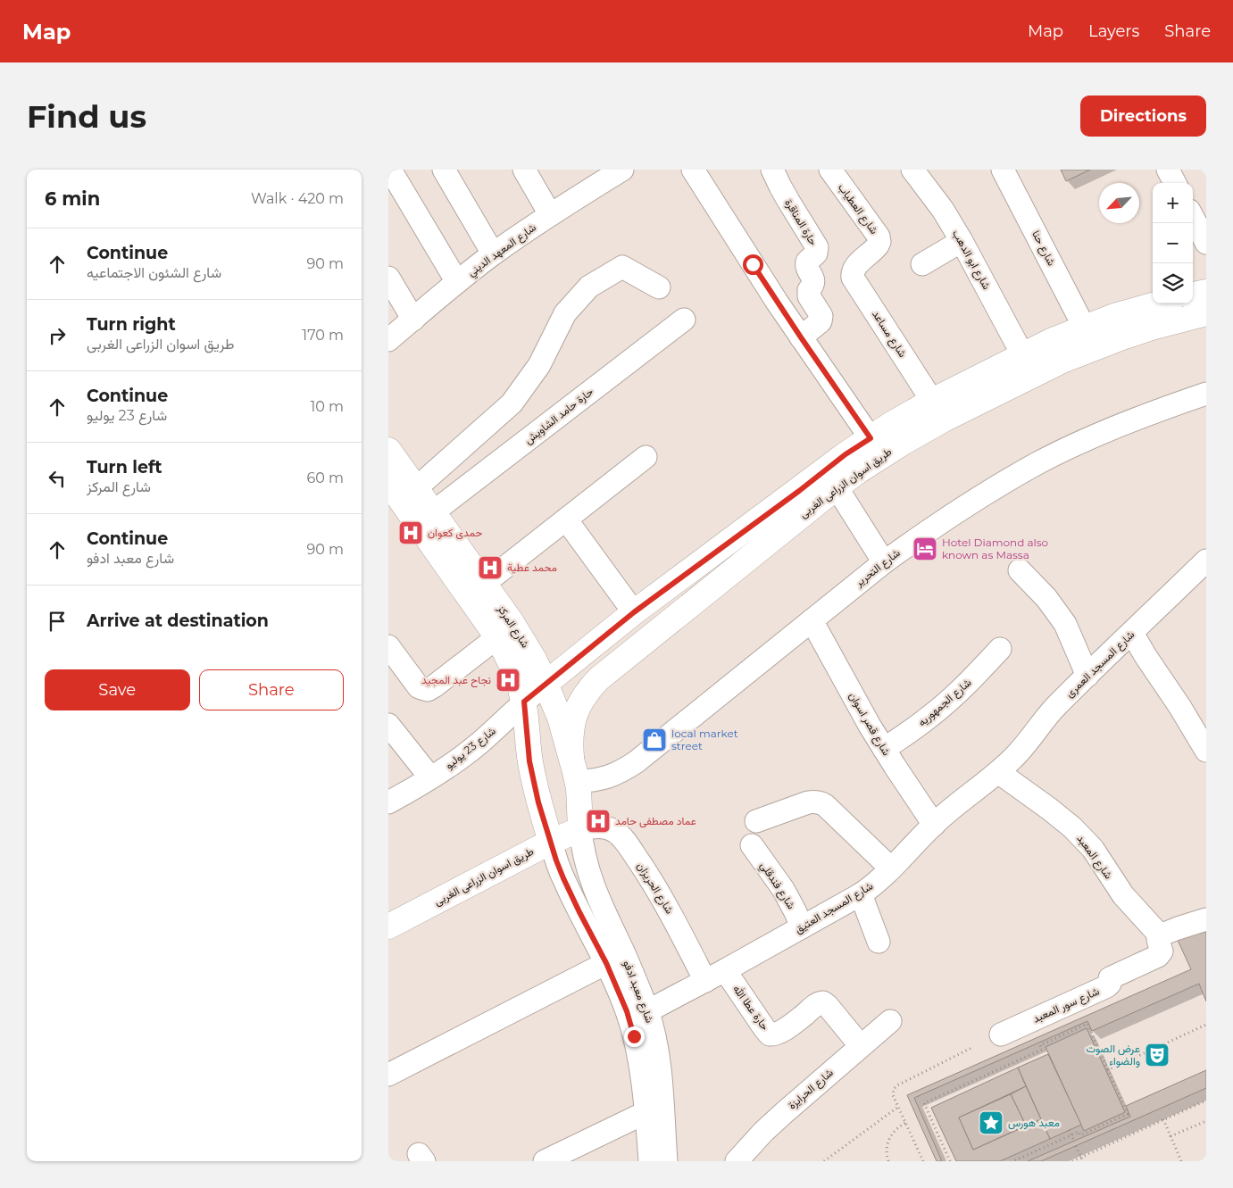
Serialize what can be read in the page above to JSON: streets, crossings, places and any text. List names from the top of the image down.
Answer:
{
  "streets": {
    "main road": ["طريق اسوان الزراعى الغربى", "شارع المركز"],
    "street": [
      "شارع العطياب",
      "حارة المناقرة",
      "شارع حنا",
      "شارع المعهد الديني",
      "شارع ابو الدهب",
      "شارع مساعد",
      "حارة حامد الشاويش",
      "شارع التحرير",
      "شارع المسجد العمرى",
      "شارع الجمهوريه",
      "شارع قصر اسوان",
      "شارع 23 يوليو",
      "شارع المعبد",
      "شارع فندقلي",
      "شارع الحريزان",
      "شارع المسجد العتيق",
      "شارع معبد ادفو",
      "شارع سور المعبد",
      "حارة عطا الله",
      "شارع الحرايزة"
    ]
  },
  "crossings": [
    ["شارع العطياب", "شارع مساعد"],
    ["شارع حنا", "طريق اسوان الزراعى الغربى"],
    ["شارع ابو الدهب", "طريق اسوان الزراعى الغربى"],
    ["شارع مساعد", "طريق اسوان الزراعى الغربى"],
    ["حارة حامد الشاويش", "شارع المركز"],
    ["طريق اسوان الزراعى الغربى", "شارع المركز"],
    ["طريق اسوان الزراعى الغربى", "شارع 23 يوليو"],
    ["طريق اسوان الزراعى الغربى", "شارع الحريزان"],
    ["طريق اسوان الزراعى الغربى", "شارع معبد ادفو"],
    ["شارع التحرير", "شارع المركز"],
    ["شارع التحرير", "شارع قصر اسوان"],
    ["شارع المركز", "شارع 23 يوليو"],
    ["شارع المركز", "شارع الحريزان"],
    ["شارع المركز", "شارع معبد ادفو"],
    ["شارع المسجد العمرى", "شارع المعبد"],
    ["شارع المسجد العمرى", "شارع المسجد العتيق"],
    ["شارع الجمهوريه", "شارع قصر اسوان"],
    ["شارع قصر اسوان", "شارع المسجد العتيق"],
    ["شارع المعبد", "شارع المسجد العتيق"],
    ["شارع المعبد", "شارع سور المعبد"],
    ["شارع فندقلي", "شارع المسجد العتيق"],
    ["شارع الحريزان", "شارع المسجد العتيق"],
    ["شارع الحريزان", "شارع معبد ادفو"],
    ["شارع المسجد العتيق", "شارع معبد ادفو"],
    ["شارع المسجد العتيق", "حارة عطا الله"],
    ["حارة عطا الله", "شارع الحرايزة"]
  ],
  "places": {
    "hospital": [
      "حمدى كعوان",
      "محمد عطية",
      "نجاح عبد المجيد",
      "عماد مصطفى حامد"
    ],
    "hotel": ["Hotel Diamond also known as Massa"],
    "shop": ["local market street"],
    "theatre": ["عرض الصوت والضواء"],
    "place": ["معبد هورس"]
  },
  "north": "bottom left",
  "page": {
    "header": "Map",
    "nav": ["Map", "Layers", "Share"],
    "buttons": [
      "Directions",
      ["Save", "Share"]
    ],
    "title": "Find us",
    "heading": ["6 min", "Walk · 420 m"],
    "map_buttons": ["+", "−"],
    "list": [
      ["Continue", "شارع الشئون الاجتماعيه", "90 m"],
      ["Turn right", "طريق اسوان الزراعى الغربى", "170 m"],
      ["Continue", "شارع 23 يوليو", "10 m"],
      ["Turn left", "شارع المركز", "60 m"],
      ["Continue", "شارع معبد ادفو", "90 m"],
      "Arrive at destination"
    ]
  }
}
